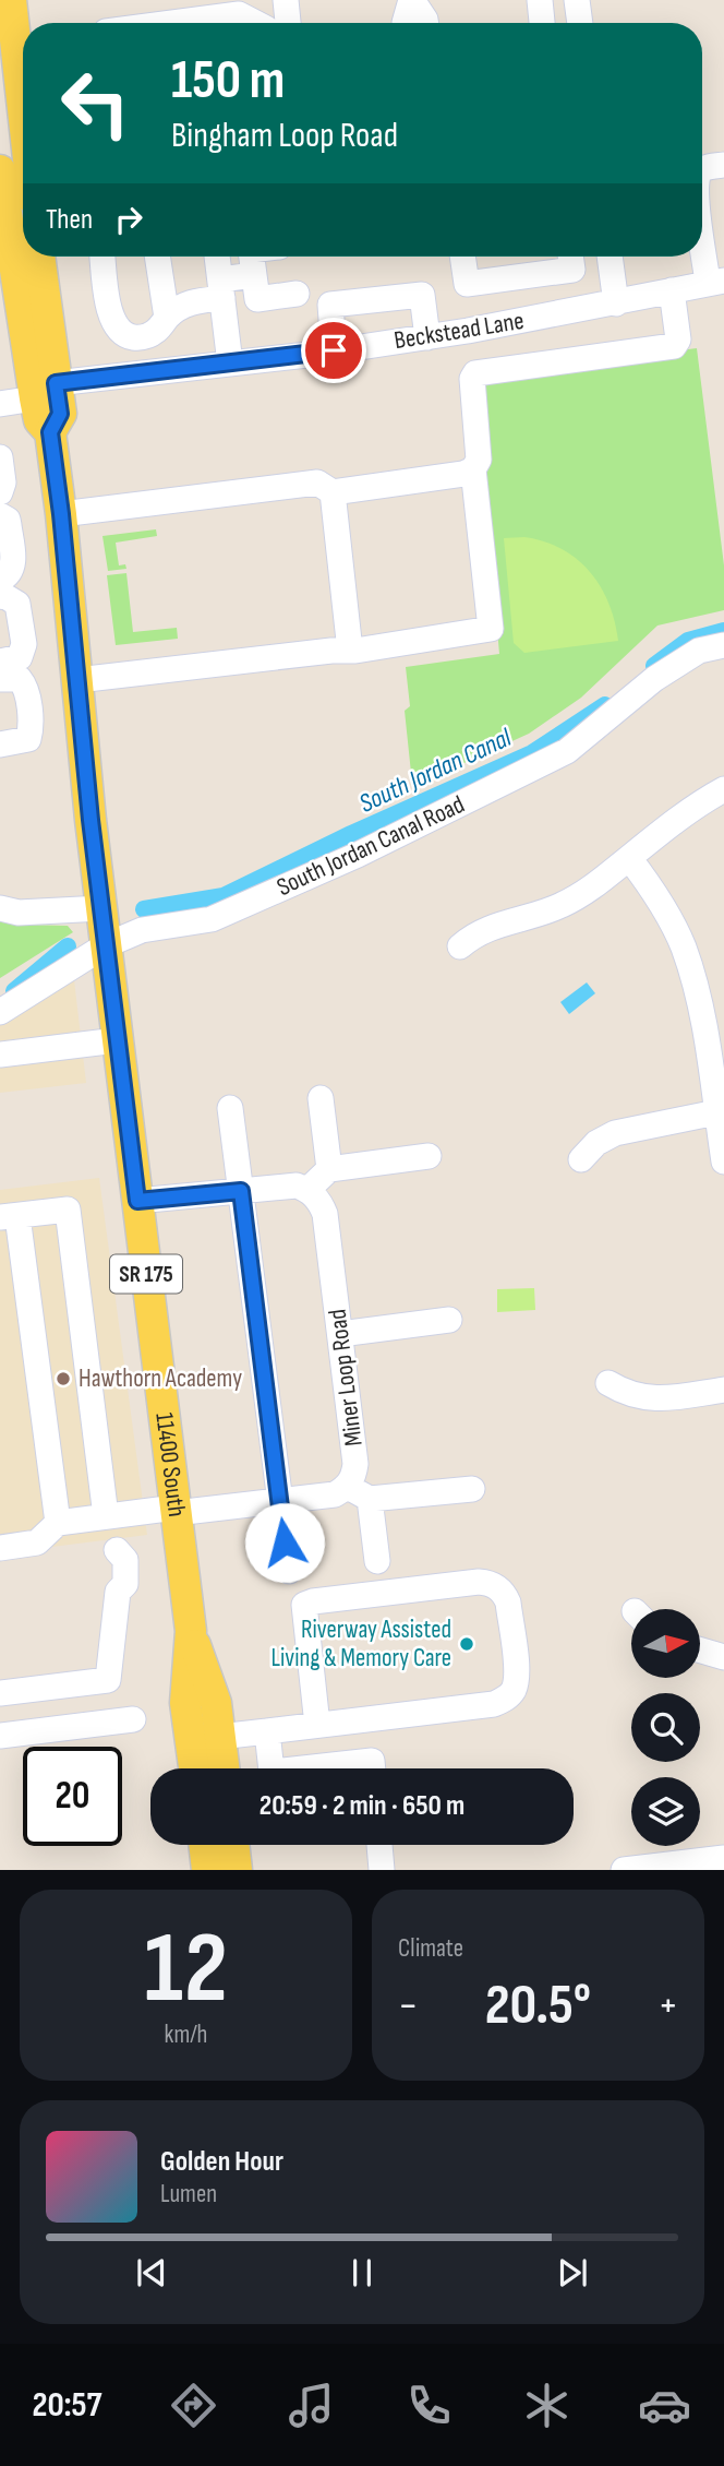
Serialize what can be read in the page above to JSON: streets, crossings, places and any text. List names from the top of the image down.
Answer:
{
  "streets": {
    "main road": ["SR 175", "11400 South"],
    "street": ["Beckstead Lane", "South Jordan Canal Road", "Miner Loop Road"]
  },
  "crossings": [
    ["Beckstead Lane", "11400 South"],
    ["South Jordan Canal Road", "11400 South"]
  ],
  "water": ["South Jordan Canal"],
  "places": ["Hawthorn Academy", "Riverway Assisted Living & Memory Care"],
  "north": "right",
  "page": {
    "turn": ["150 m", "Bingham Loop Road"],
    "then": "Then",
    "limit": "20",
    "trip": "20:59 · 2 min · 650 m",
    "tile": [
      ["12", "km/h"],
      "Climate"
    ],
    "heat": ["−", "20.5°", "+"],
    "song": ["Golden Hour", "Lumen"],
    "tabs": "20:57"
  }
}
